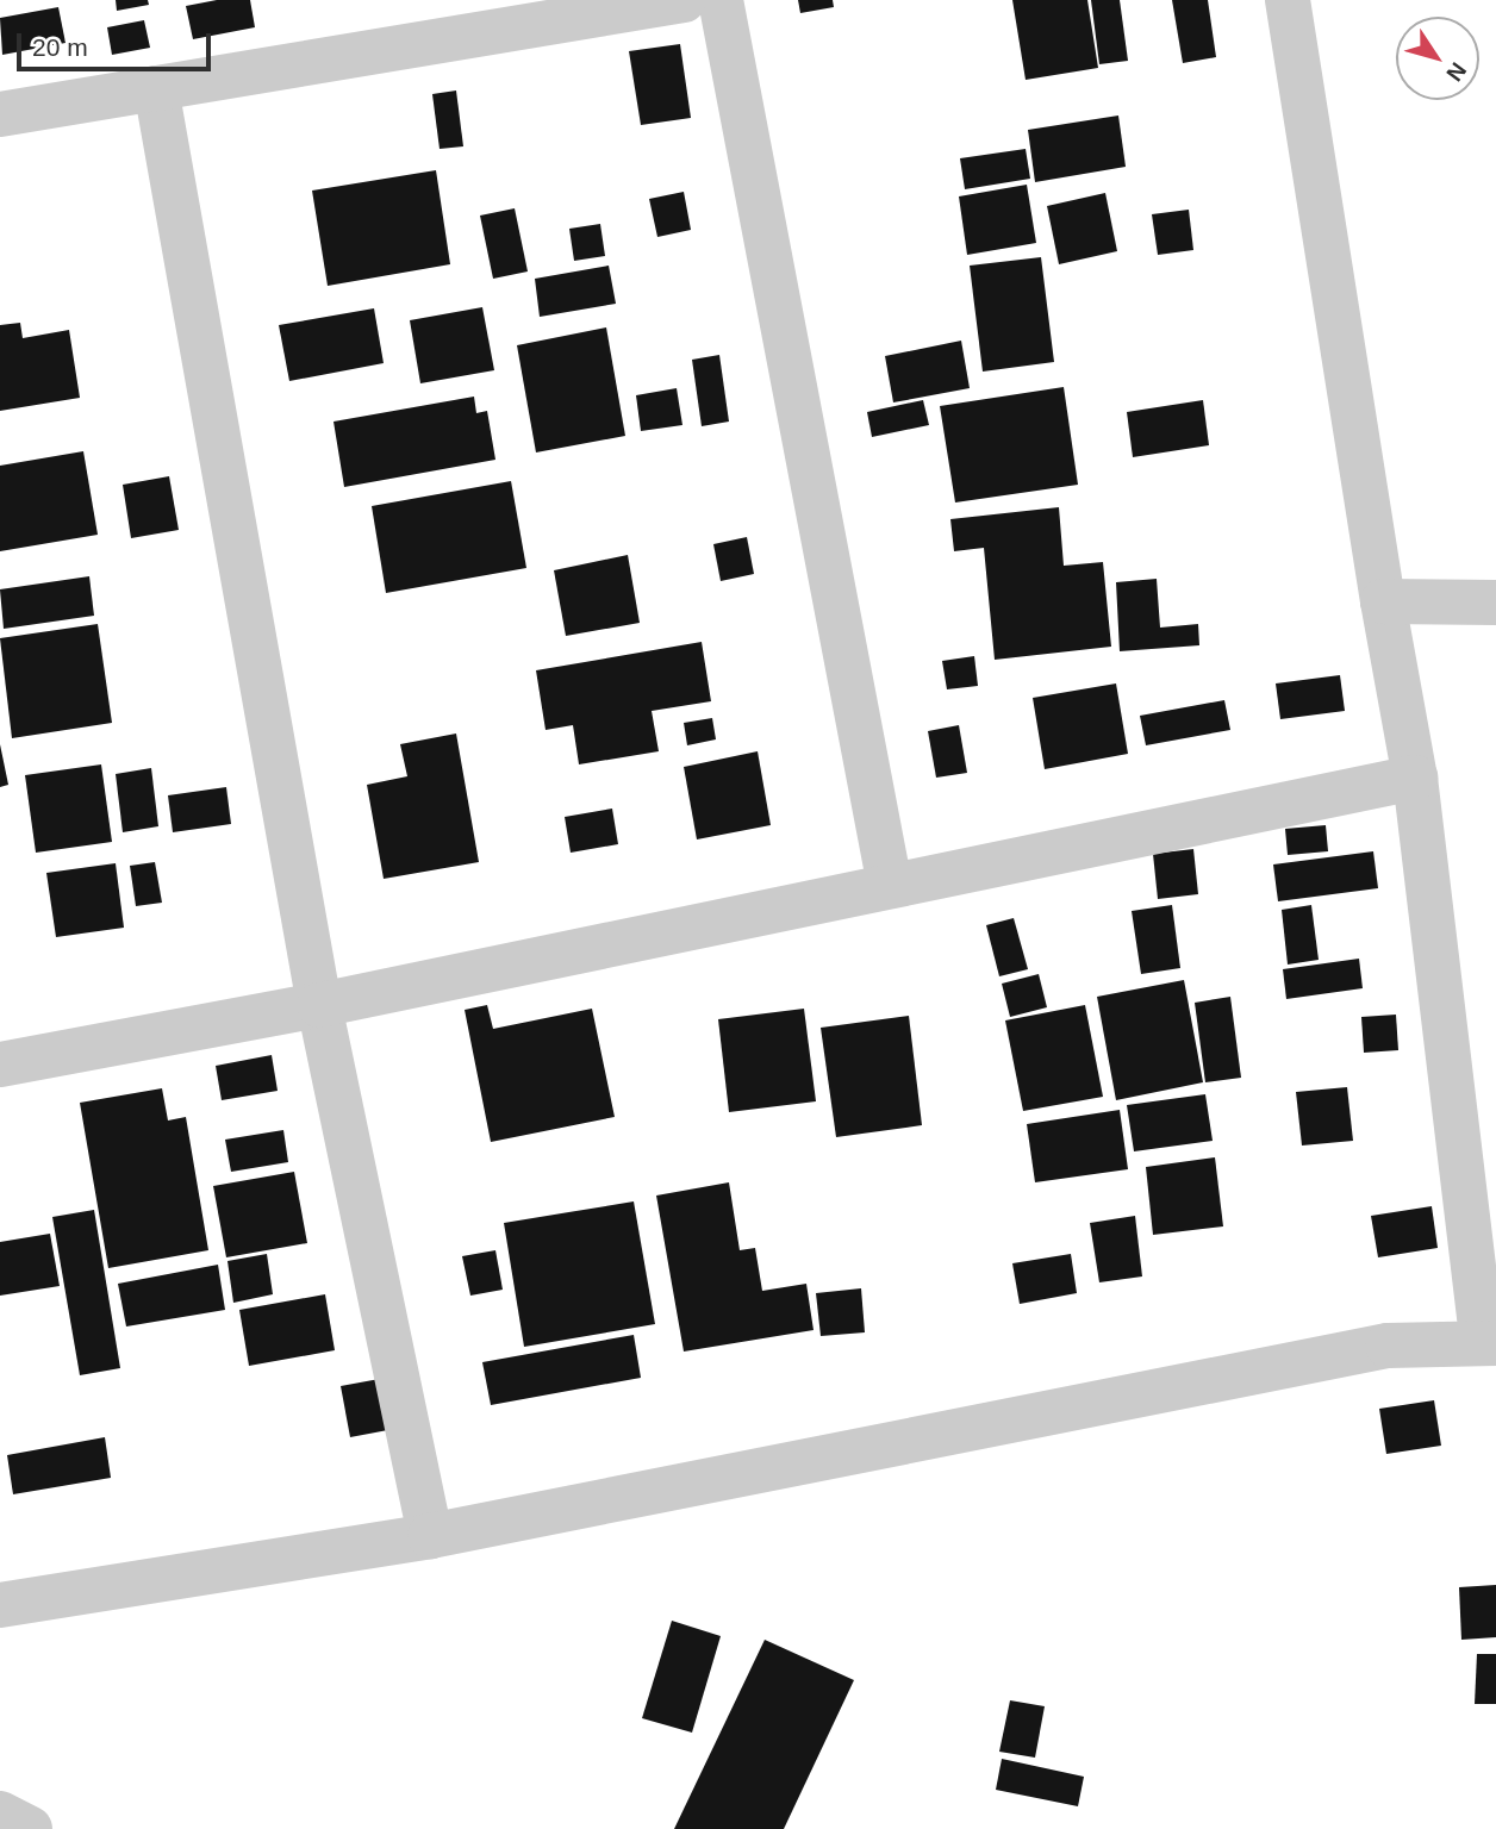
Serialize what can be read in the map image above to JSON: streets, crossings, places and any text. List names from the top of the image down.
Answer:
{
  "scale_bar": "20 m",
  "north": "bottom right"
}
